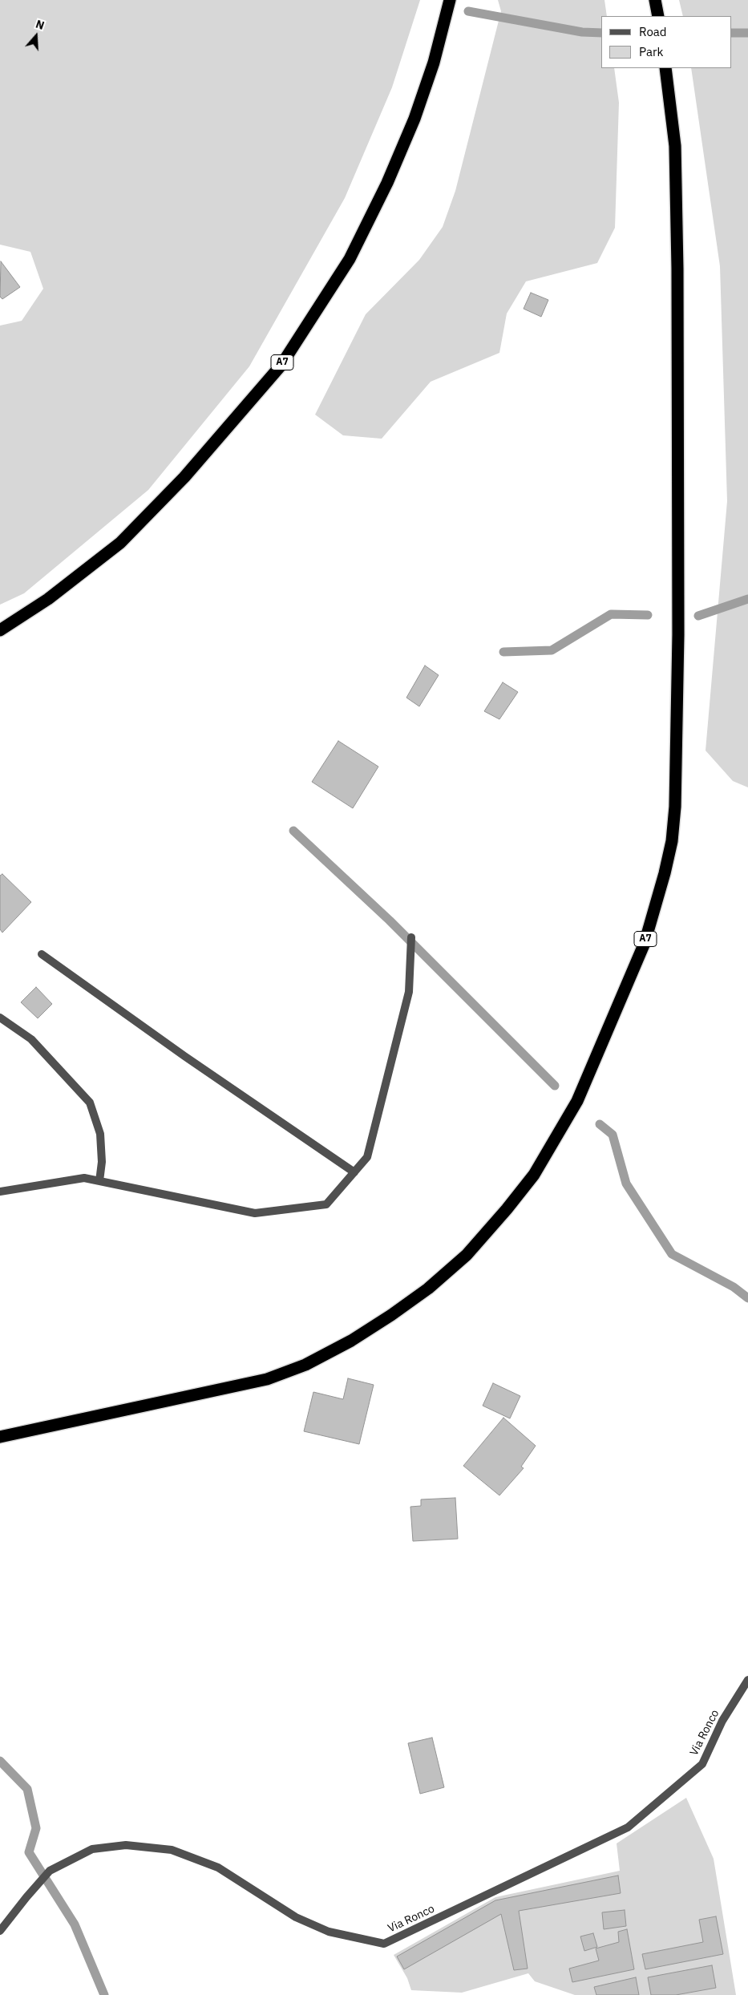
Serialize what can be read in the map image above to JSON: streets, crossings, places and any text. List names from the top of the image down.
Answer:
{
  "streets": {
    "highway": ["A7"],
    "street": ["Via Ronco"]
  },
  "legend": ["Road", "Park"],
  "north": "top"
}
